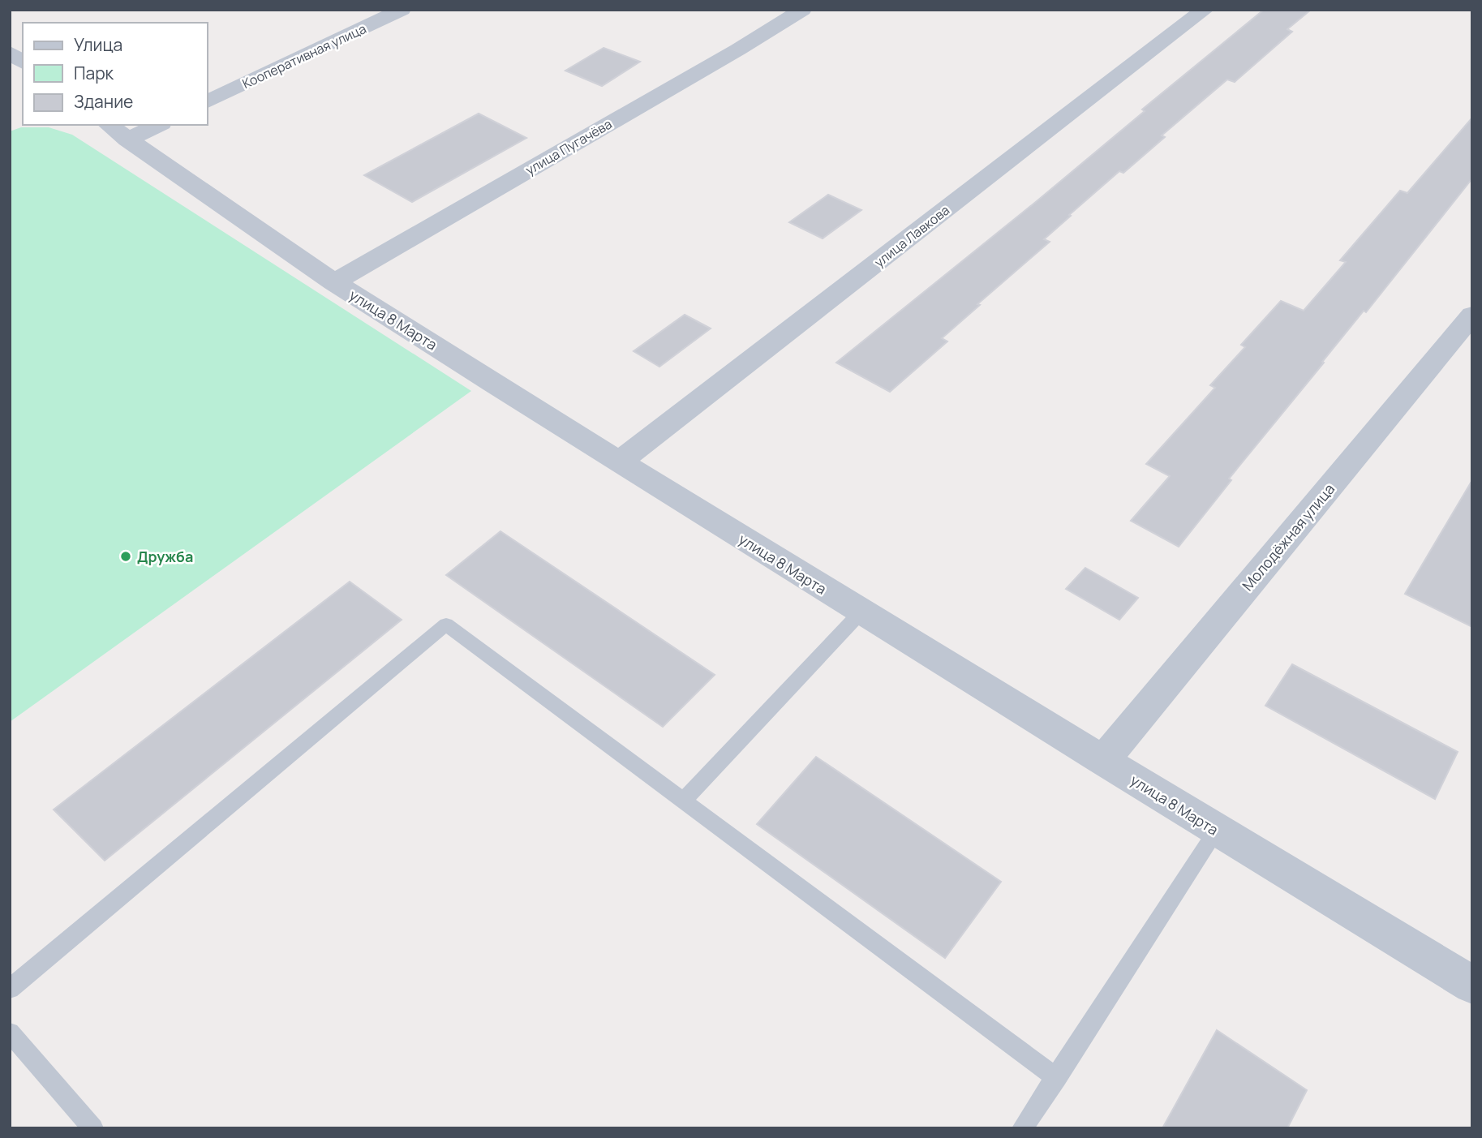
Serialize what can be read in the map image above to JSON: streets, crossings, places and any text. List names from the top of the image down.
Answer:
{
  "streets": {
    "street": [
      "Кооперативная улица",
      "улица Пугачёва",
      "улица Лавкова",
      "улица 8 Марта",
      "Молодёжная улица"
    ]
  },
  "crossings": [
    ["улица Пугачёва", "улица 8 Марта"],
    ["улица Лавкова", "улица 8 Марта"],
    ["улица 8 Марта", "Молодёжная улица"]
  ],
  "places": ["Дружба"],
  "legend": ["Улица", "Парк", "Здание"]
}
